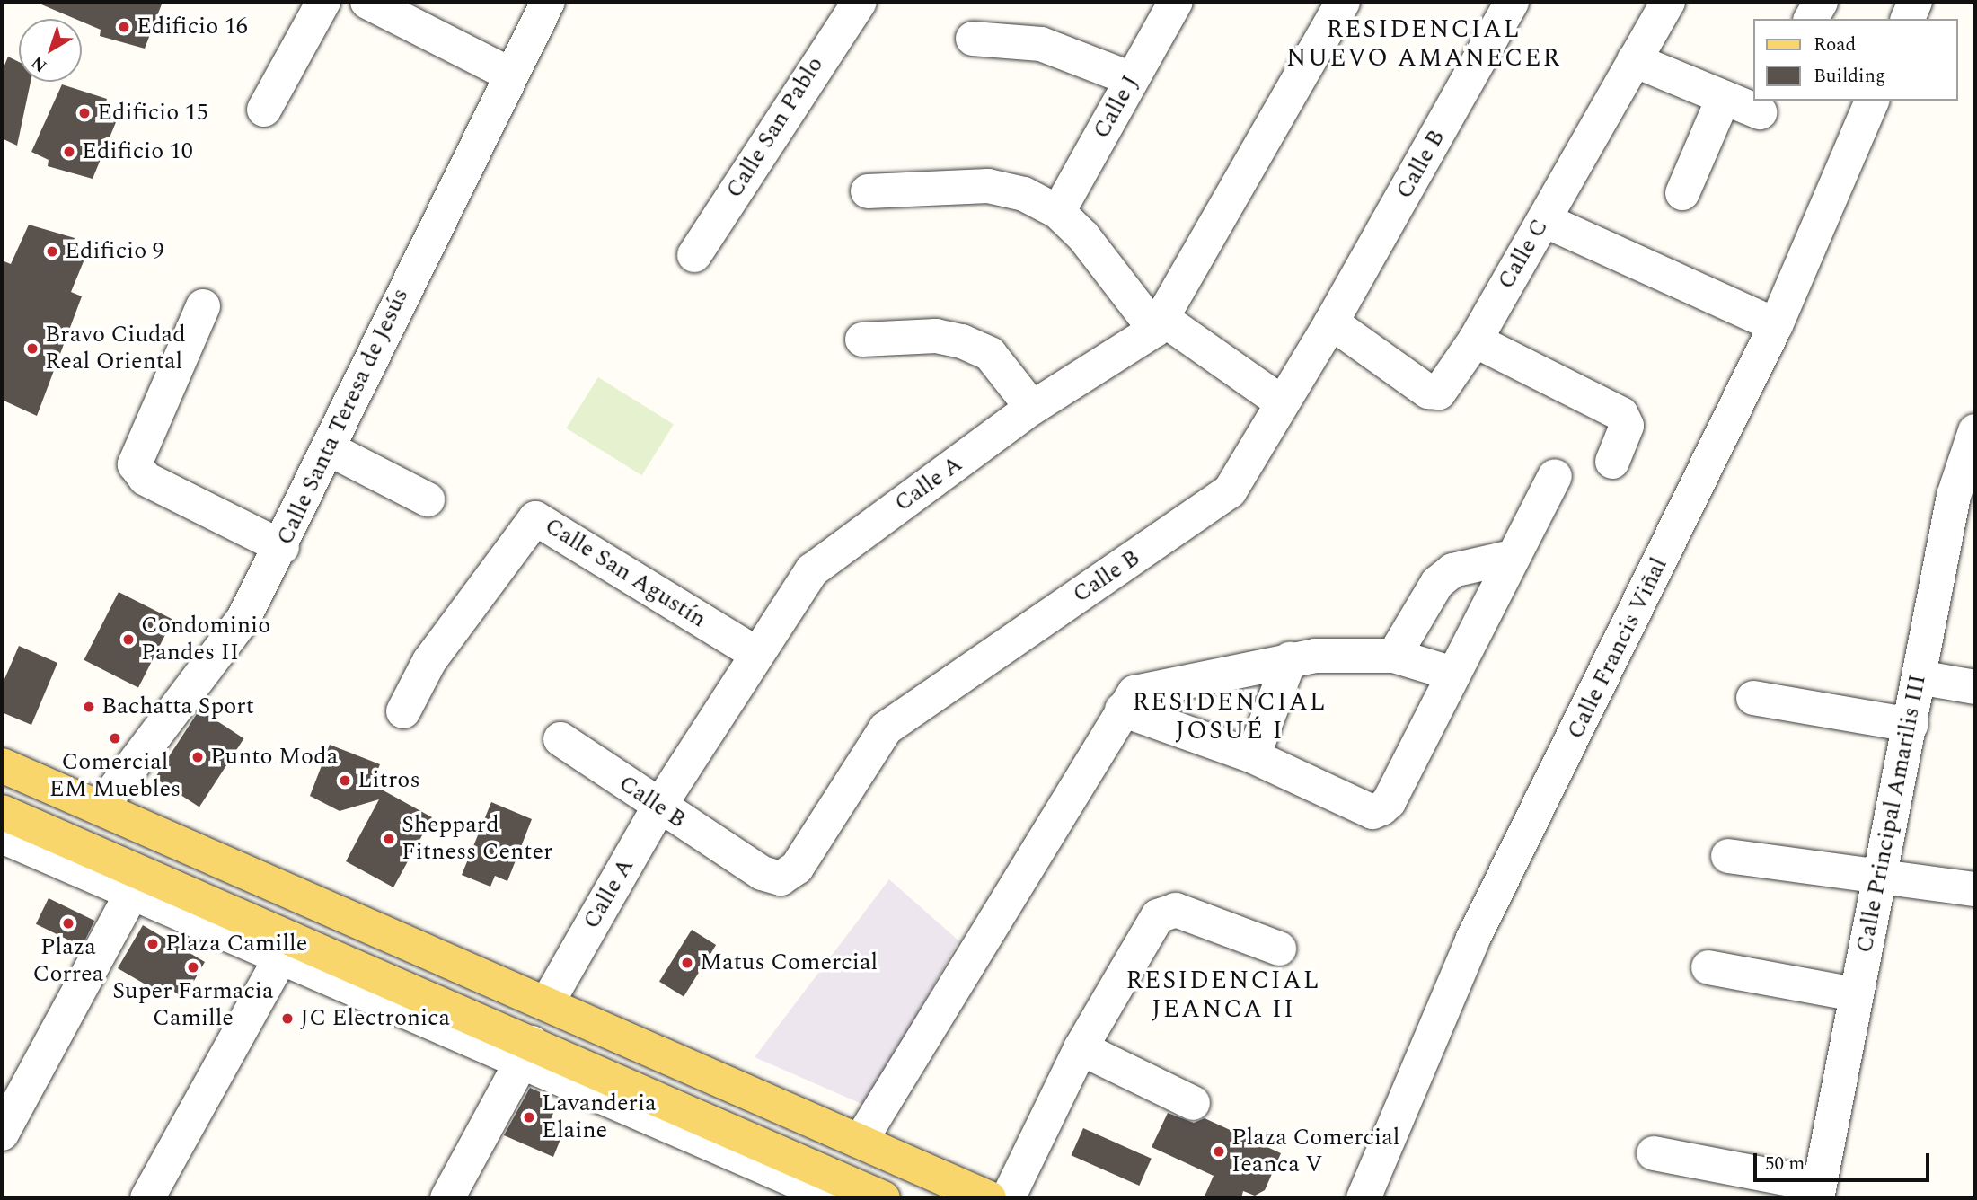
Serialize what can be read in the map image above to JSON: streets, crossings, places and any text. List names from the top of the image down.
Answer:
{
  "streets": {
    "street": [
      "Calle J",
      "Calle San Pablo",
      "Calle B",
      "Calle C",
      "Calle Santa Teresa de Jesús",
      "Calle A",
      "Calle San Agustín",
      "Calle Francis Viñal",
      "Calle Principal Amarilis III"
    ]
  },
  "crossings": [
    ["Calle B", "Calle C"],
    ["Calle B", "Calle A"],
    ["Calle A", "Calle San Agustín"]
  ],
  "districts": ["RESIDENCIAL NUEVO AMANECER", "RESIDENCIAL JOSUÉ I", "RESIDENCIAL JEANCA II"],
  "places": [
    "Edificio 16",
    "Edificio 15",
    "Edificio 10",
    "Edificio 9",
    "Bravo Ciudad Real Oriental",
    "Condominio Pandes II",
    "Bachatta Sport",
    "Comercial EM Muebles",
    "Punto Moda",
    "Litros",
    "Sheppard Fitness Center",
    "Plaza Correa",
    "Plaza Camille",
    "Matus Comercial",
    "Super Farmacia Camille",
    "JC Electronica",
    "Lavanderia Elaine",
    "Plaza Comercial Ieanca V"
  ],
  "legend": ["Road", "Building"],
  "scale_bar": "50 m",
  "north": "bottom left"
}
